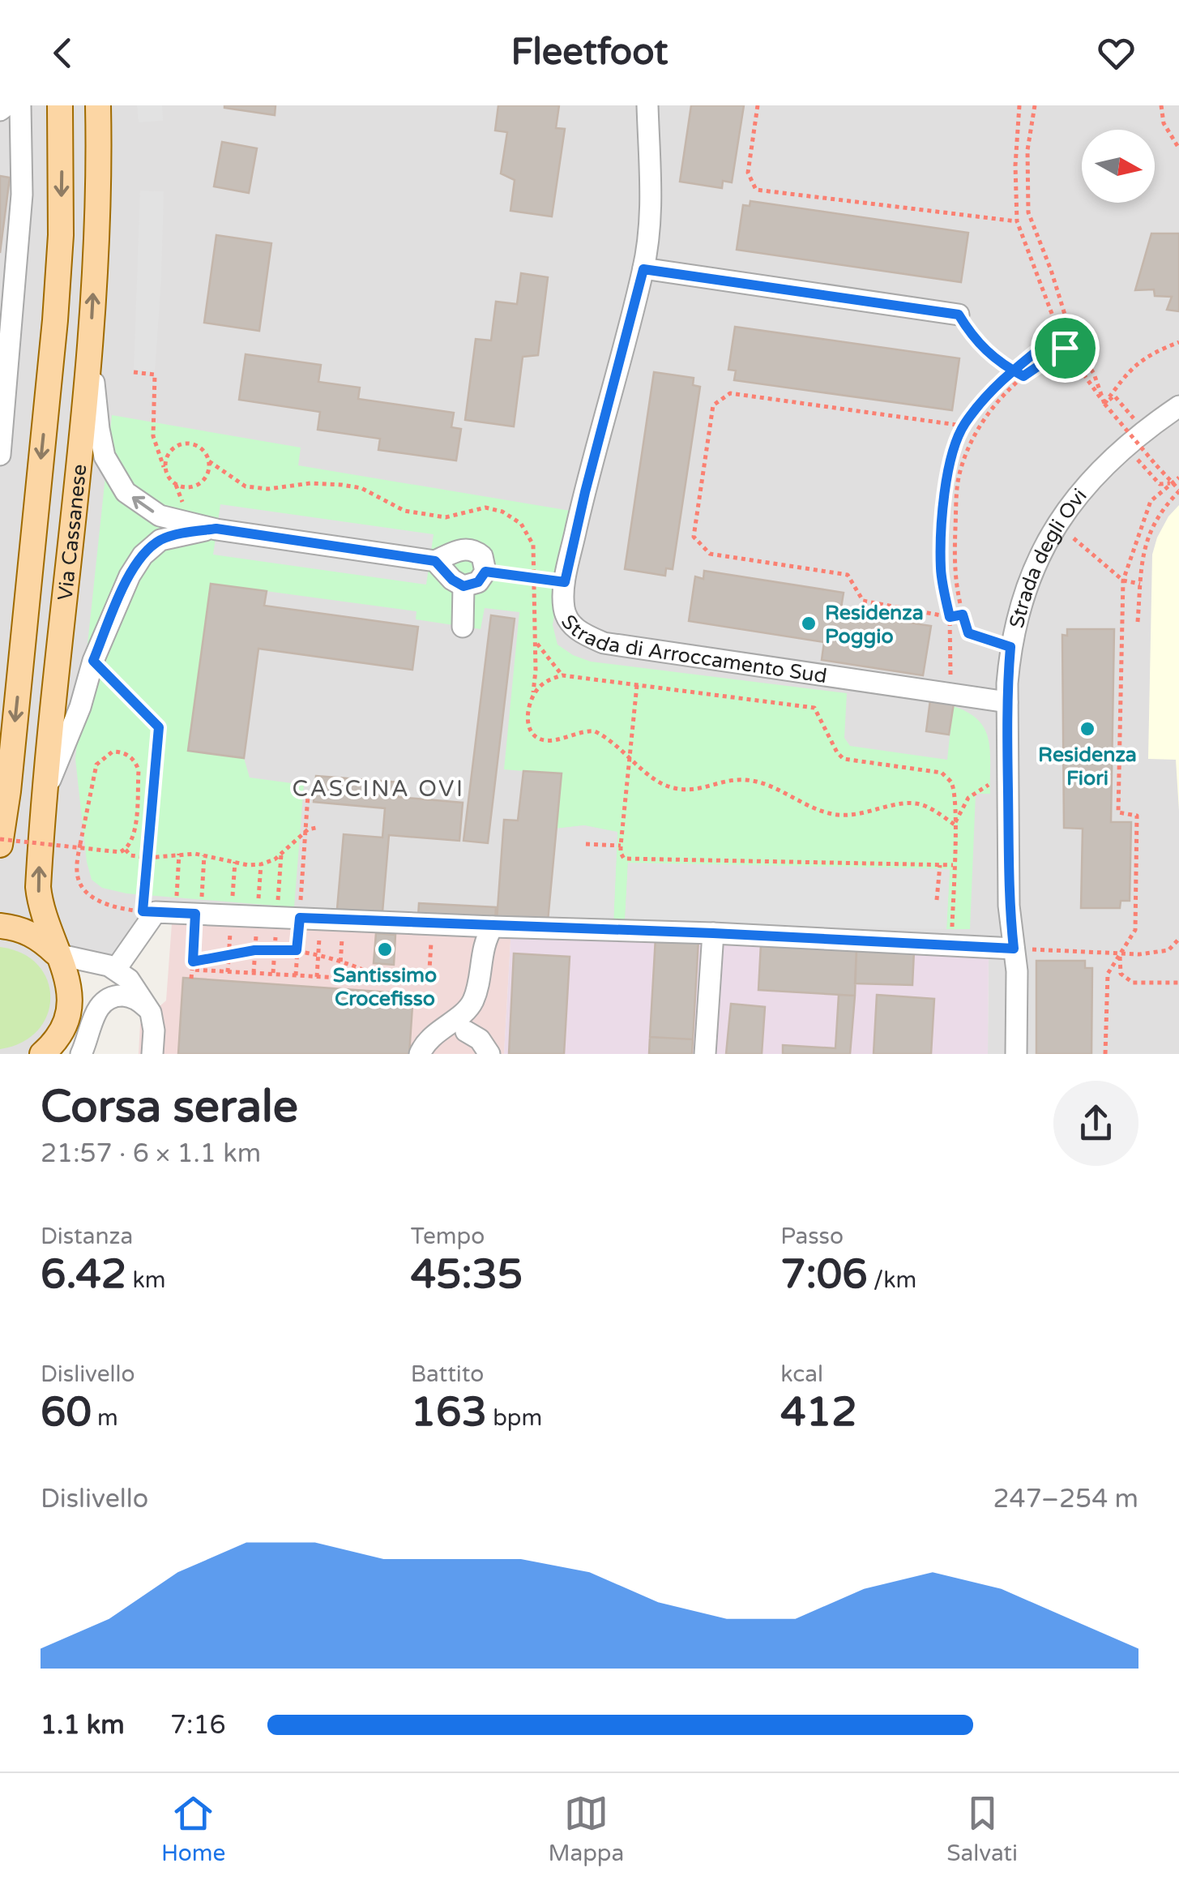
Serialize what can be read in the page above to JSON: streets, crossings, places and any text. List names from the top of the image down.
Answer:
{
  "streets": {
    "main road": ["Via Cassanese"],
    "street": ["Strada degli Ovi", "Strada di Arroccamento Sud"]
  },
  "crossings": [
    ["Strada degli Ovi", "Strada di Arroccamento Sud"]
  ],
  "districts": ["CASCINA OVI"],
  "places": ["Residenza Poggio", "Residenza Fiori", "Santissimo Crocefisso"],
  "north": "right",
  "page": {
    "header": "Fleetfoot",
    "heading": ["Corsa serale", "21:57 · 6 × 1.1 km"],
    "stats": [
      ["Distanza", "6.42 km"],
      ["Tempo", "45:35"],
      ["Passo", "7:06 /km"],
      ["Dislivello", "60 m"],
      ["Battito", "163 bpm"],
      ["kcal", "412"]
    ],
    "chart": ["Dislivello", "247–254 m"],
    "list": [
      {
        "name": "1.1 km",
        "note": "7:16"
      }
    ],
    "tabs": ["Home", "Mappa", "Salvati"]
  }
}
